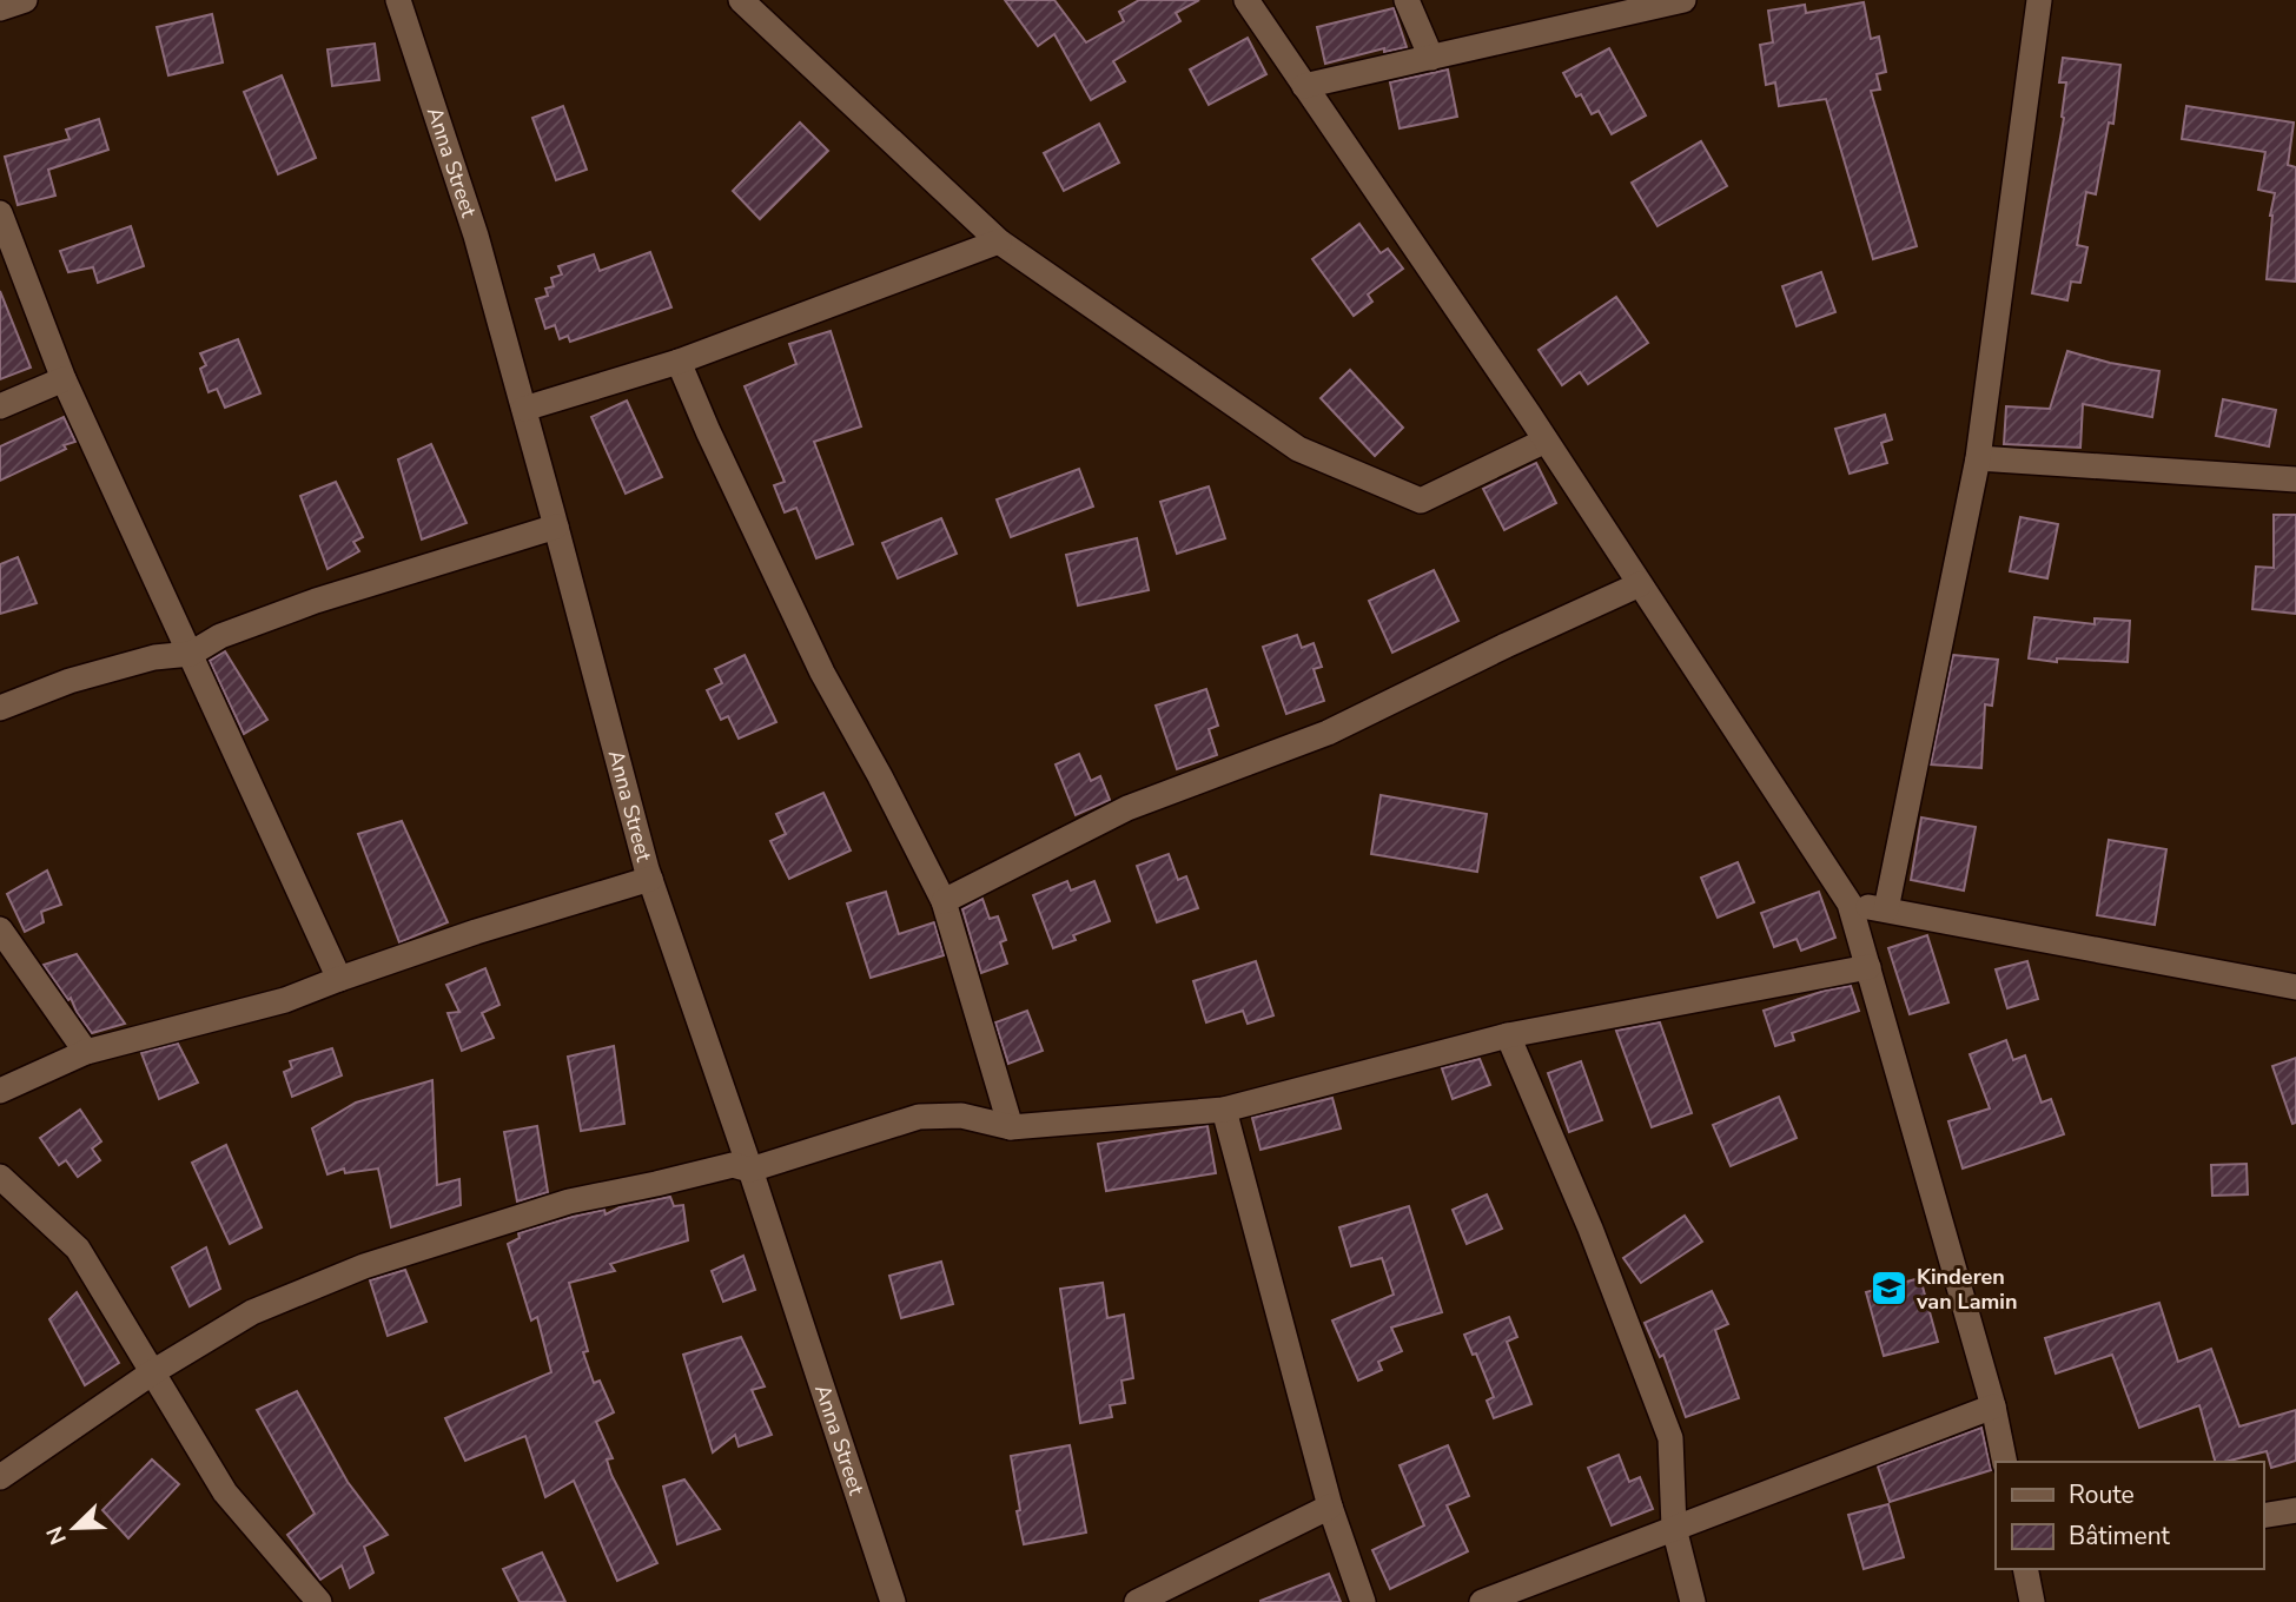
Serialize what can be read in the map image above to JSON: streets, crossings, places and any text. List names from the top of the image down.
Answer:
{
  "streets": {
    "street": ["Anna Street"]
  },
  "places": {
    "school or university": ["Kinderen van Lamin"]
  },
  "legend": ["Route", "Bâtiment"],
  "north": "bottom left"
}
